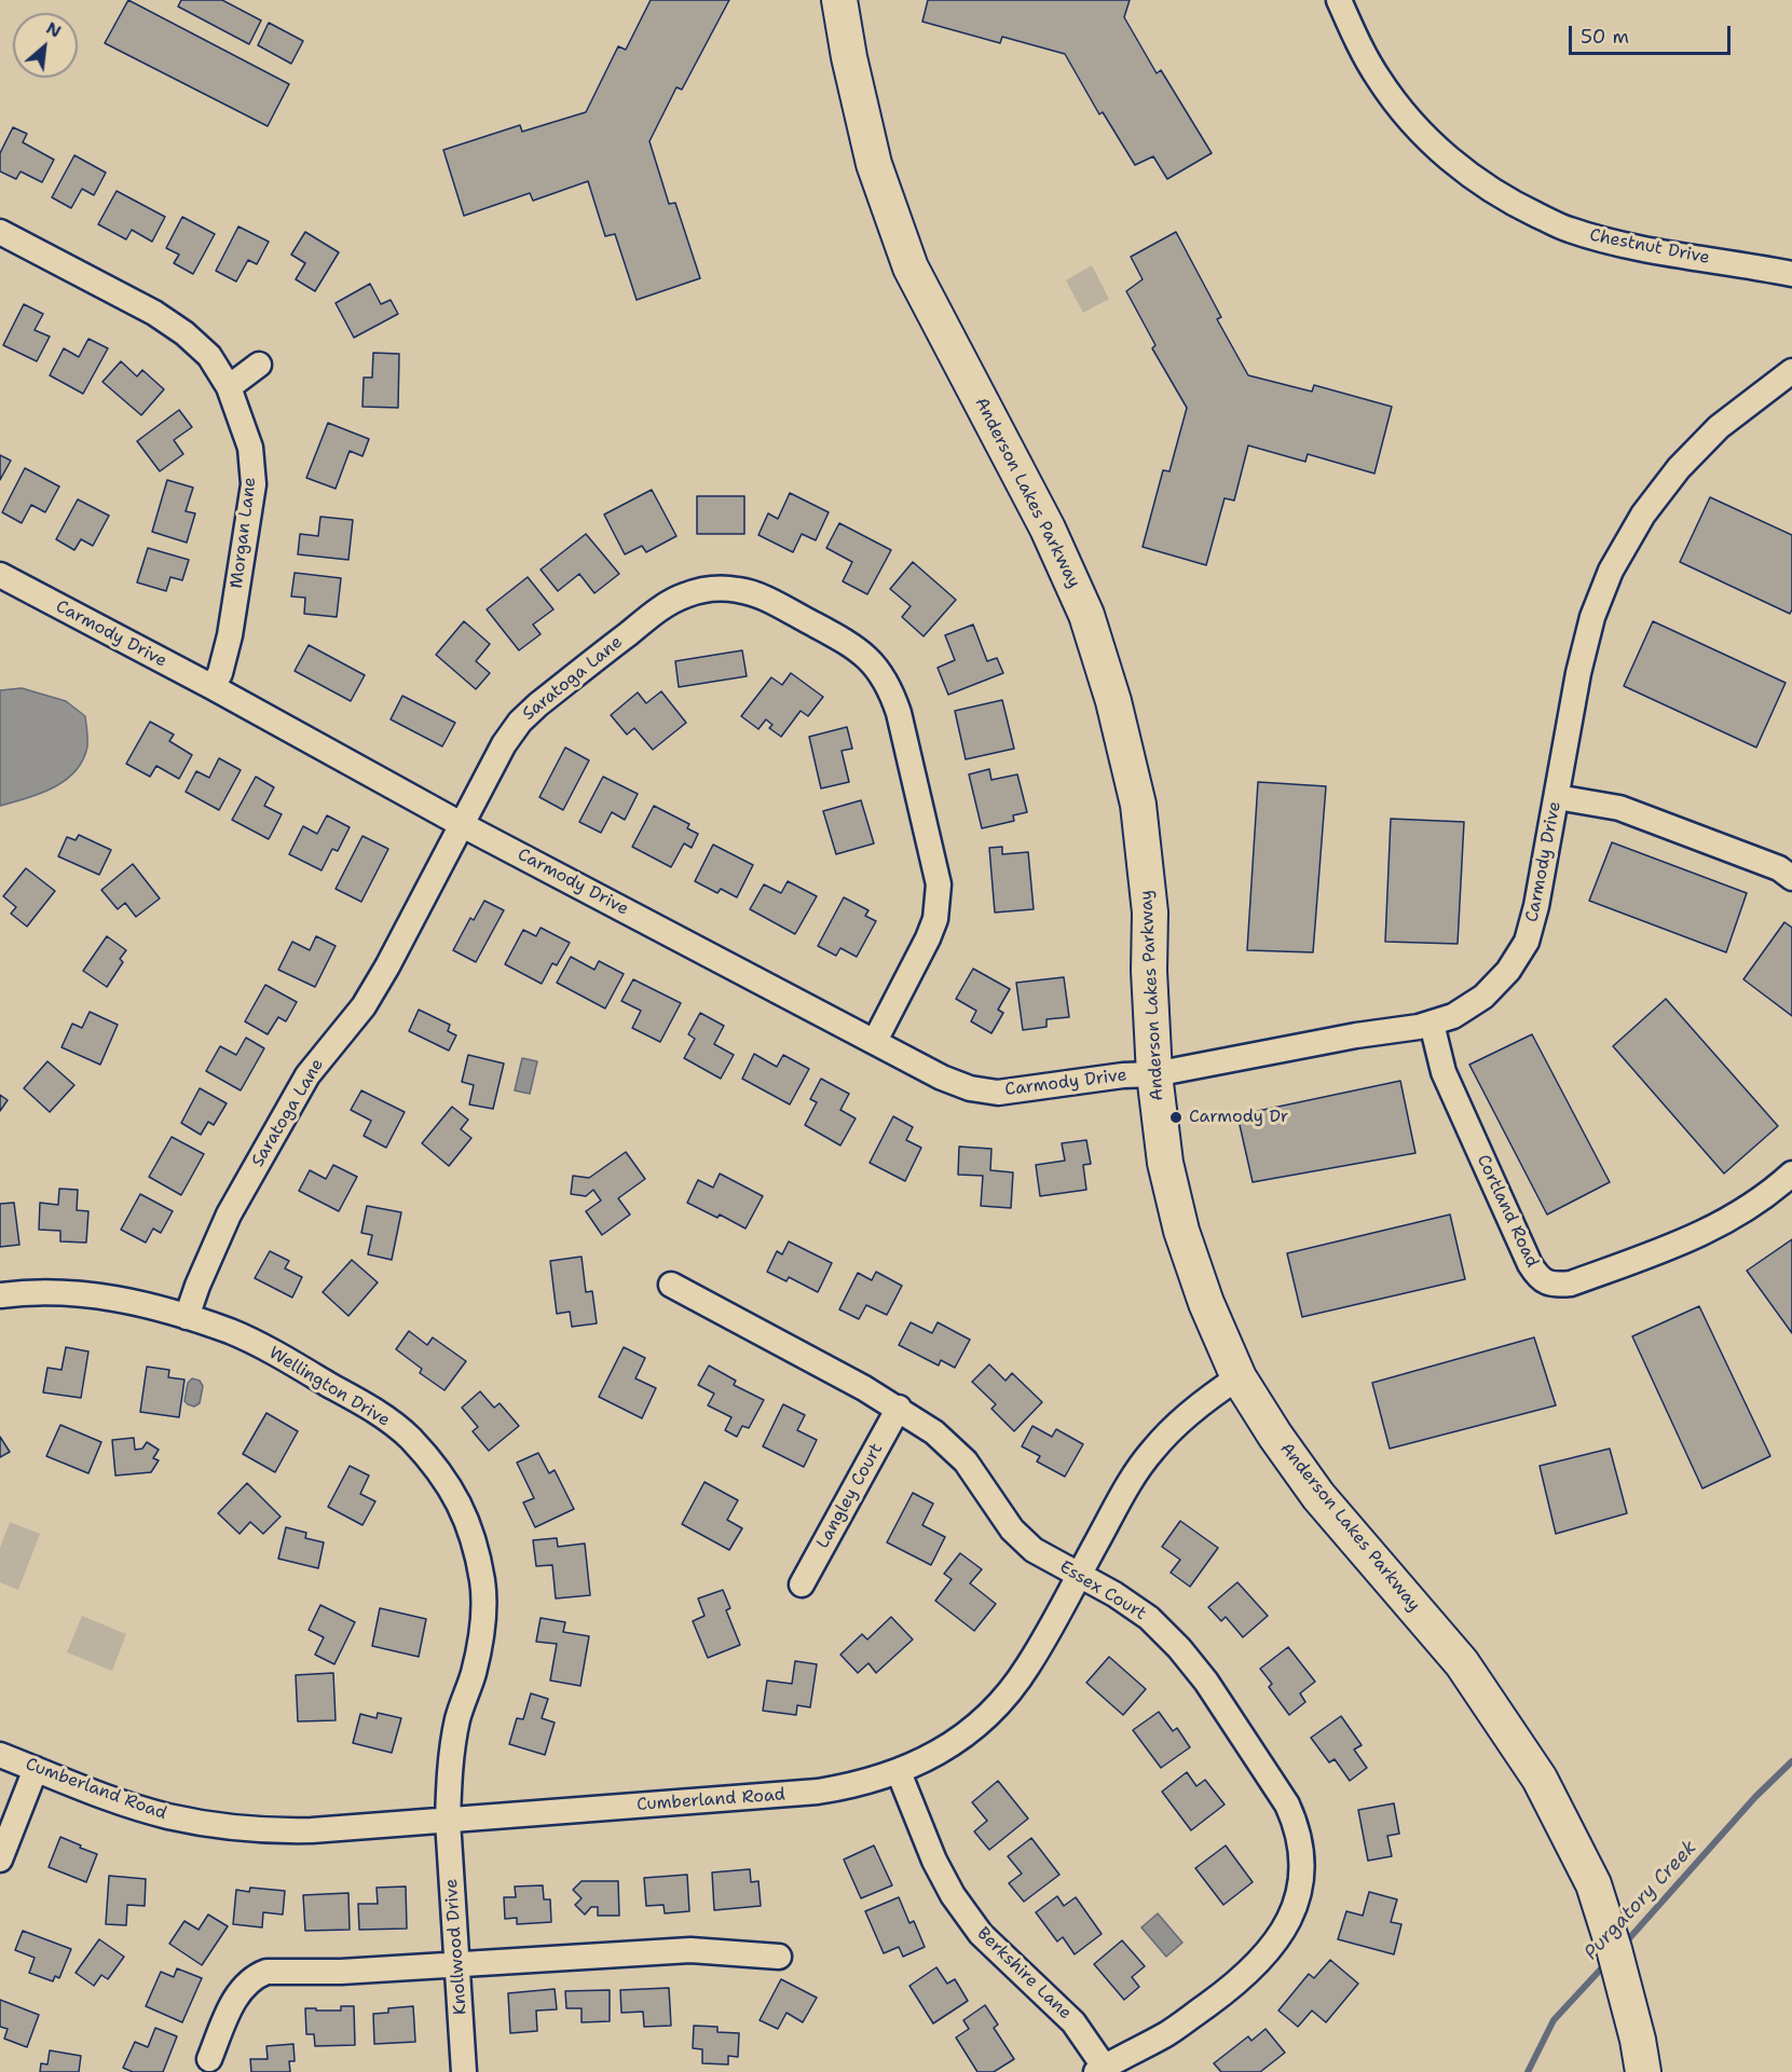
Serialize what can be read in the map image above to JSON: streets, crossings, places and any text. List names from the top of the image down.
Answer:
{
  "streets": {
    "street": [
      "Chestnut Drive",
      "Anderson Lakes Parkway",
      "Morgan Lane",
      "Carmody Drive",
      "Saratoga Lane",
      "Cortland Road",
      "Wellington Drive",
      "Langley Court",
      "Essex Court",
      "Cumberland Road",
      "Knollwood Drive",
      "Berkshire Lane"
    ]
  },
  "crossings": [
    ["Anderson Lakes Parkway", "Carmody Drive"],
    ["Anderson Lakes Parkway", "Cumberland Road"],
    ["Morgan Lane", "Carmody Drive"],
    ["Carmody Drive", "Saratoga Lane"],
    ["Carmody Drive", "Cortland Road"],
    ["Saratoga Lane", "Wellington Drive"],
    ["Wellington Drive", "Cumberland Road"],
    ["Wellington Drive", "Knollwood Drive"],
    ["Langley Court", "Essex Court"],
    ["Essex Court", "Cumberland Road"],
    ["Essex Court", "Berkshire Lane"],
    ["Cumberland Road", "Knollwood Drive"],
    ["Cumberland Road", "Berkshire Lane"]
  ],
  "water": ["Purgatory Creek"],
  "places": ["Carmody Dr"],
  "scale_bar": "50 m",
  "north": "top right"
}
